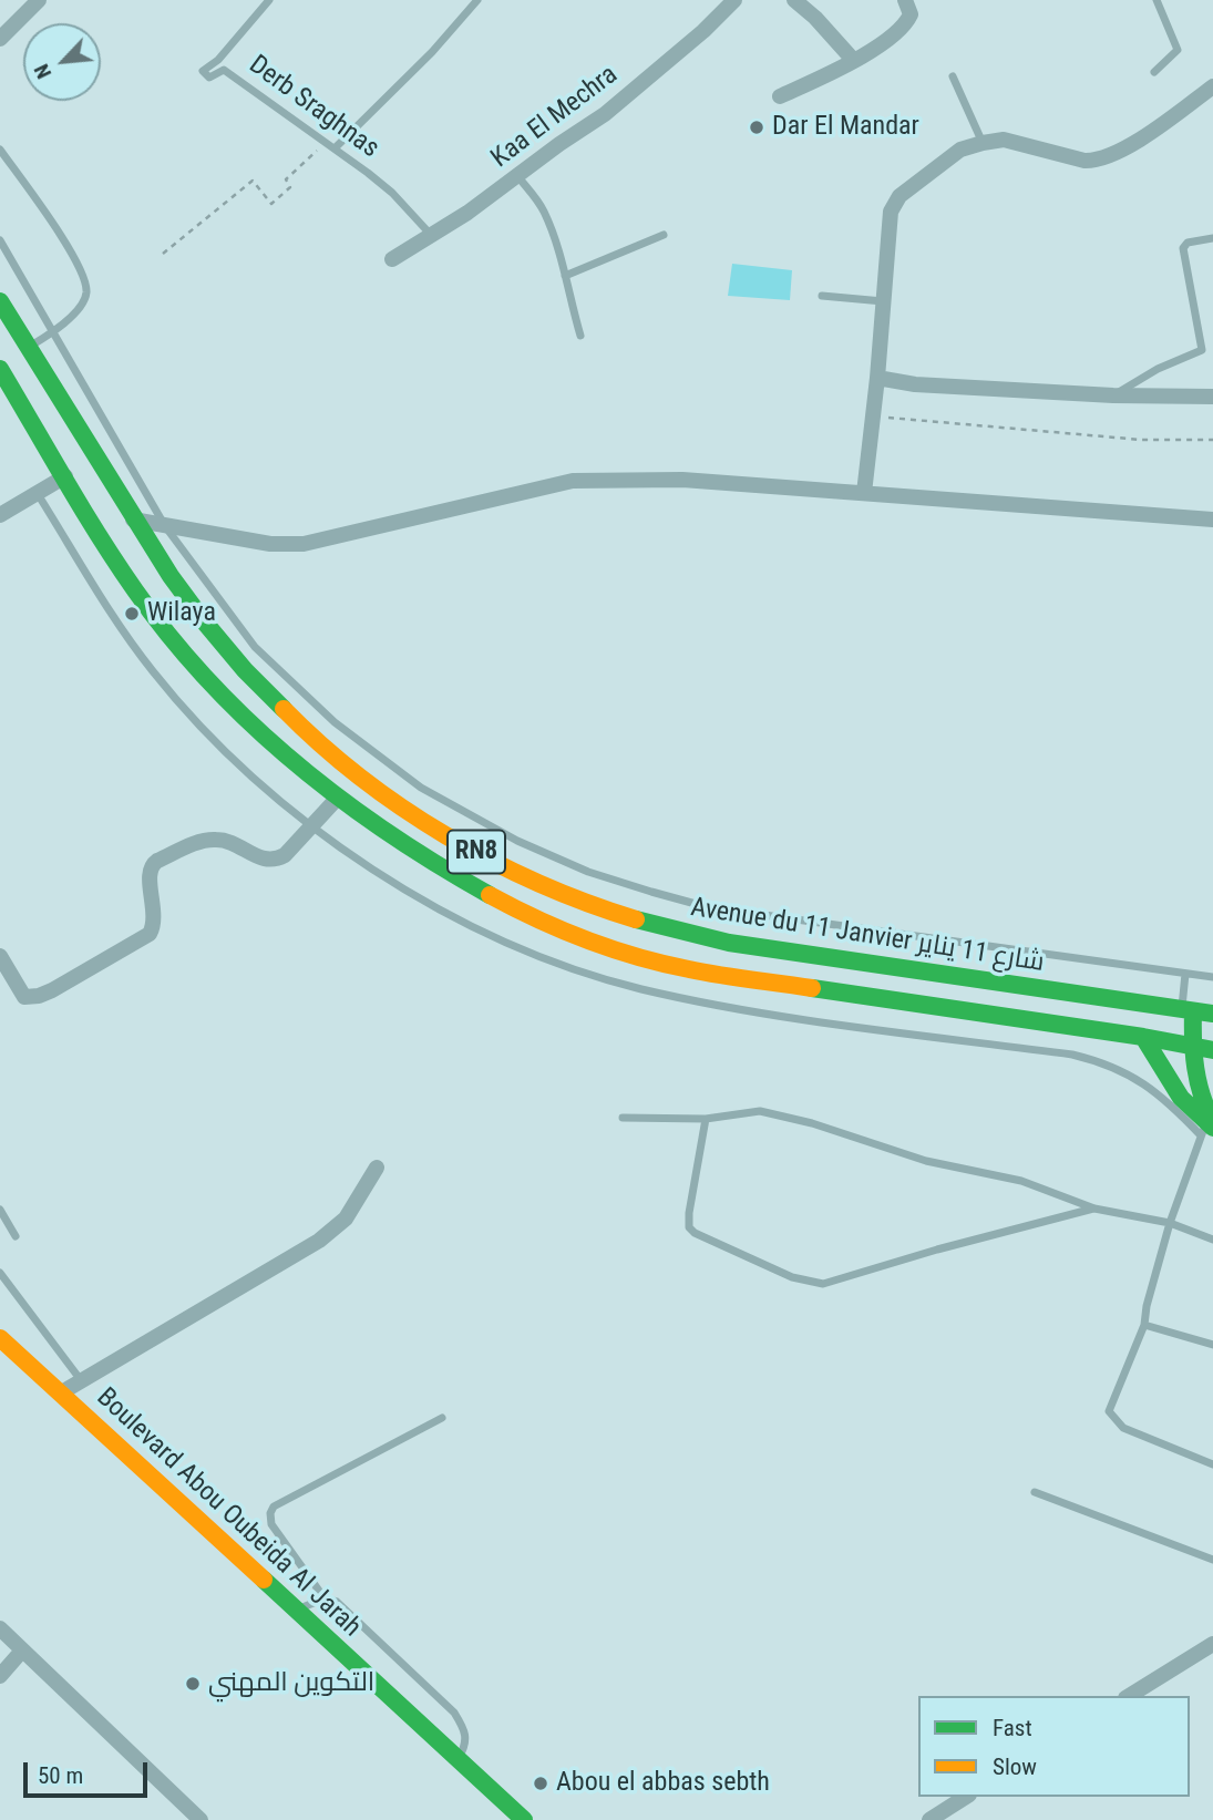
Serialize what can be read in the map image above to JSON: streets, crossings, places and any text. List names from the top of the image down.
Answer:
{
  "streets": {
    "main road": ["RN8", "Avenue du 11 Janvier شارع 11 يناير", "Boulevard Abou Oubeida Al Jarah"],
    "street": ["Kaa El Mechra"],
    "lane": ["Derb Sraghnas"]
  },
  "crossings": [
    ["Derb Sraghnas", "Kaa El Mechra"]
  ],
  "places": [
    "Dar El Mandar",
    "Wilaya",
    "التكوين المهني",
    "Abou el abbas sebth"
  ],
  "legend": ["Fast", "Slow"],
  "scale_bar": "50 m",
  "north": "bottom left"
}
